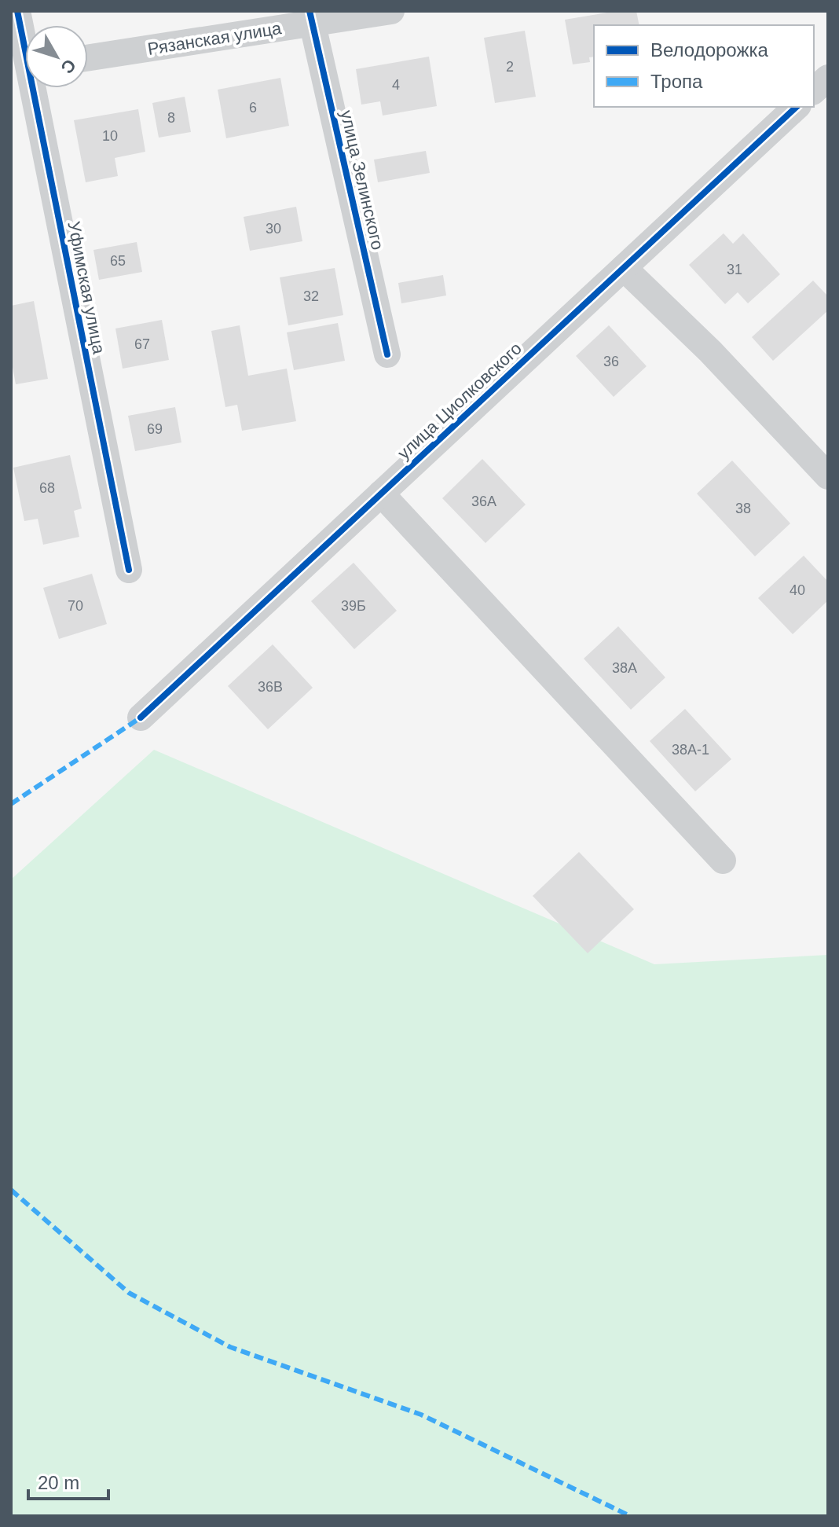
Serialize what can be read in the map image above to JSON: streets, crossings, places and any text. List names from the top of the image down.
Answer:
{
  "streets": {
    "street": [
      "Рязанская улица",
      "улица Зелинского",
      "Уфимская улица",
      "улица Циолковского"
    ]
  },
  "crossings": [
    ["Рязанская улица", "улица Зелинского"]
  ],
  "house_numbers": [
    "2",
    "4",
    "6",
    "8",
    "10",
    "30",
    "65",
    "31",
    "32",
    "67",
    "36",
    "69",
    "68",
    "36А",
    "38",
    "40",
    "70",
    "39Б",
    "38А",
    "36В",
    "38А-1"
  ],
  "legend": ["Велодорожка", "Тропа"],
  "scale_bar": "20 m",
  "north": "bottom right"
}
